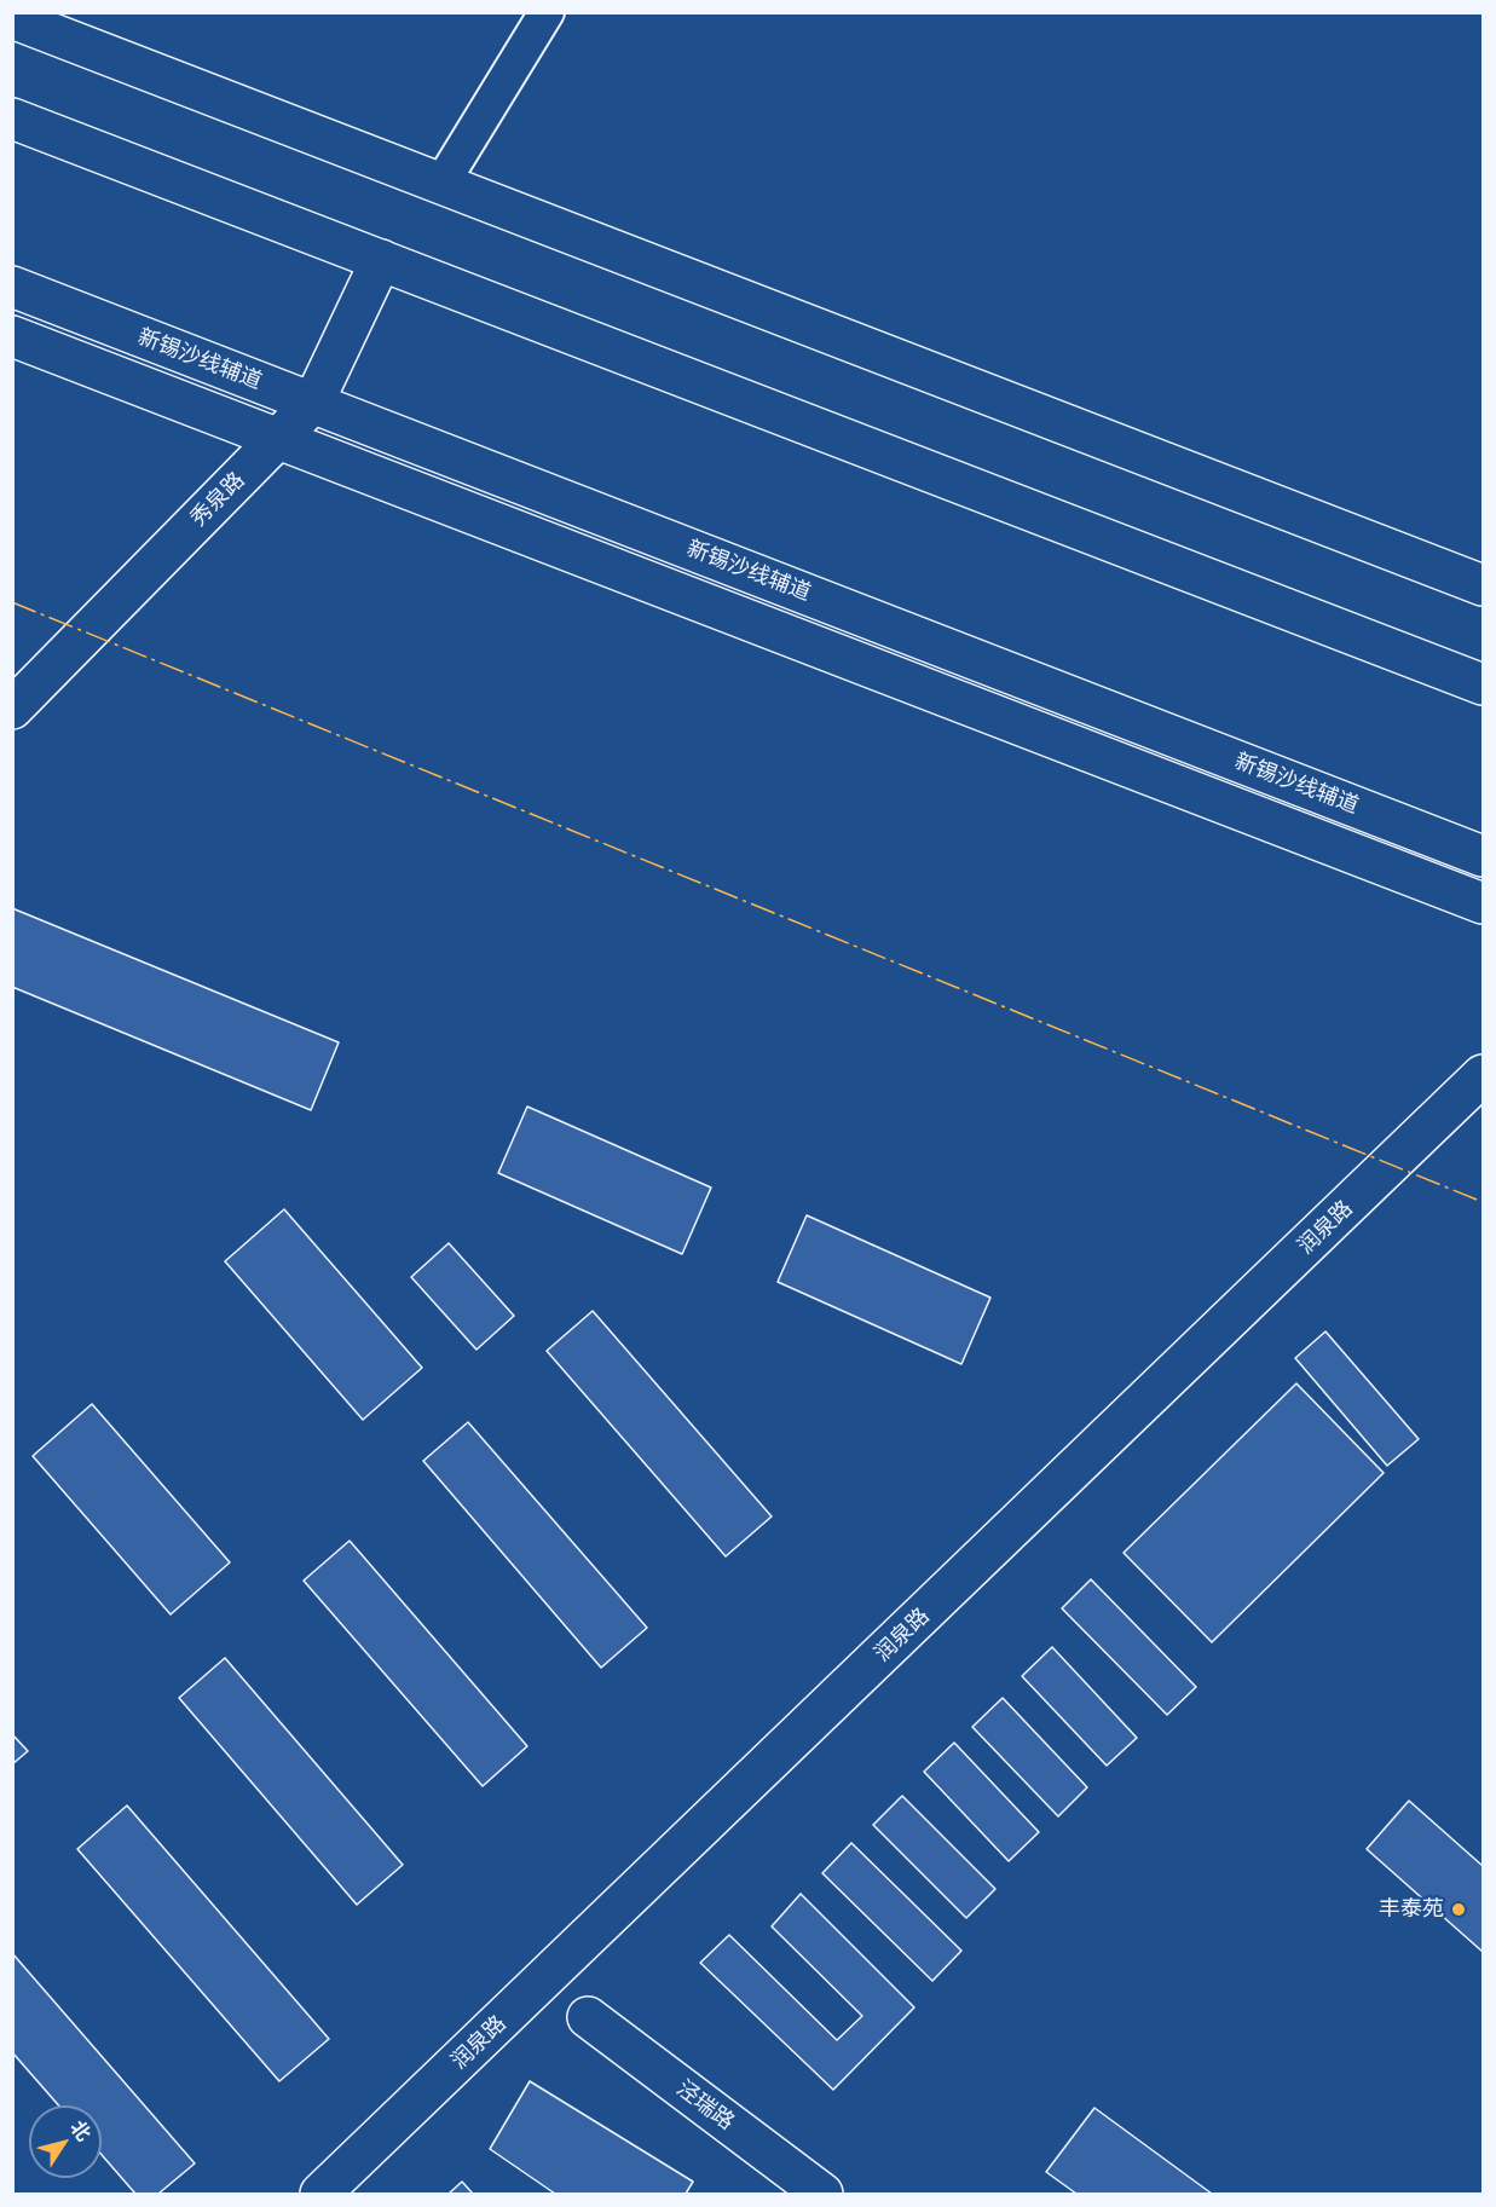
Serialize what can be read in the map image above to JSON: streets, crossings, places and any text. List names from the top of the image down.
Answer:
{
  "streets": {
    "street": [
      "新锡沙线辅道",
      "秀泉路",
      "润泉路",
      "泾瑞路"
    ]
  },
  "crossings": [
    ["新锡沙线辅道", "秀泉路"]
  ],
  "places": ["丰泰苑"],
  "north": "top right"
}
